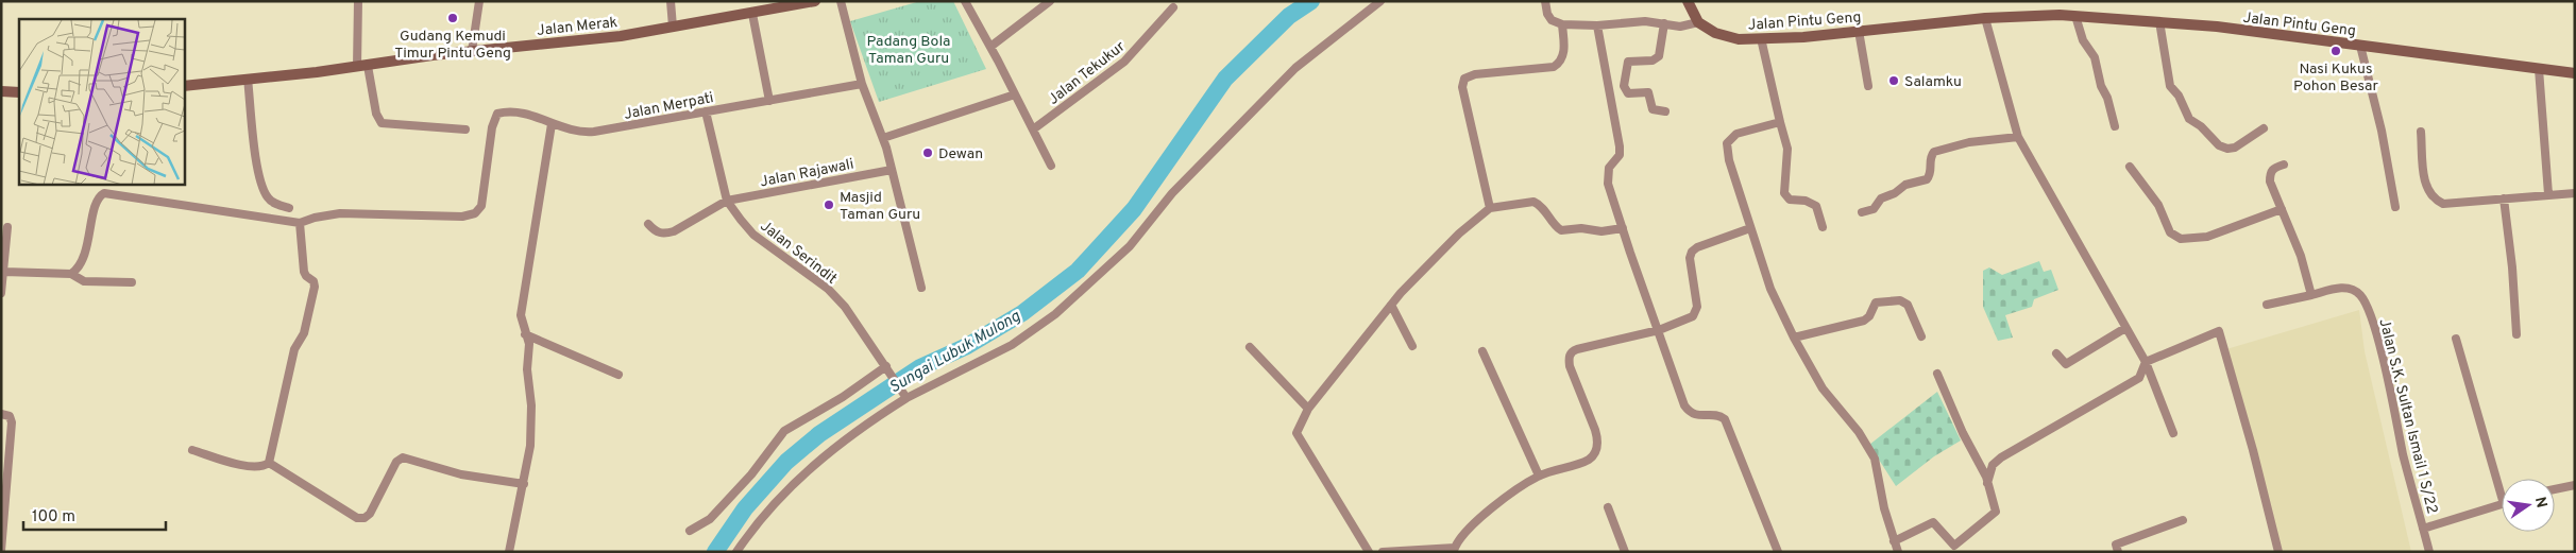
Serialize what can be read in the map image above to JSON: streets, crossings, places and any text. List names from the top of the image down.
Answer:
{
  "streets": {
    "main road": ["Jalan Pintu Geng", "Jalan Merak"],
    "street": [
      "Jalan Tekukur",
      "Jalan Merpati",
      "Jalan Rajawali",
      "Jalan Serindit",
      "Jalan S.K. Sultan Ismail 1 S/22"
    ]
  },
  "crossings": [
    ["Jalan Merpati", "Jalan Serindit"],
    ["Jalan Rajawali", "Jalan Serindit"]
  ],
  "water": ["Sungai Lubuk Mulong"],
  "parks": ["Padang Bola Taman Guru"],
  "places": [
    "Gudang Kemudi Timur Pintu Geng",
    "Nasi Kukus Pohon Besar",
    "Salamku",
    "Dewan",
    "Masjid Taman Guru"
  ],
  "scale_bar": "100 m",
  "north": "right"
}
